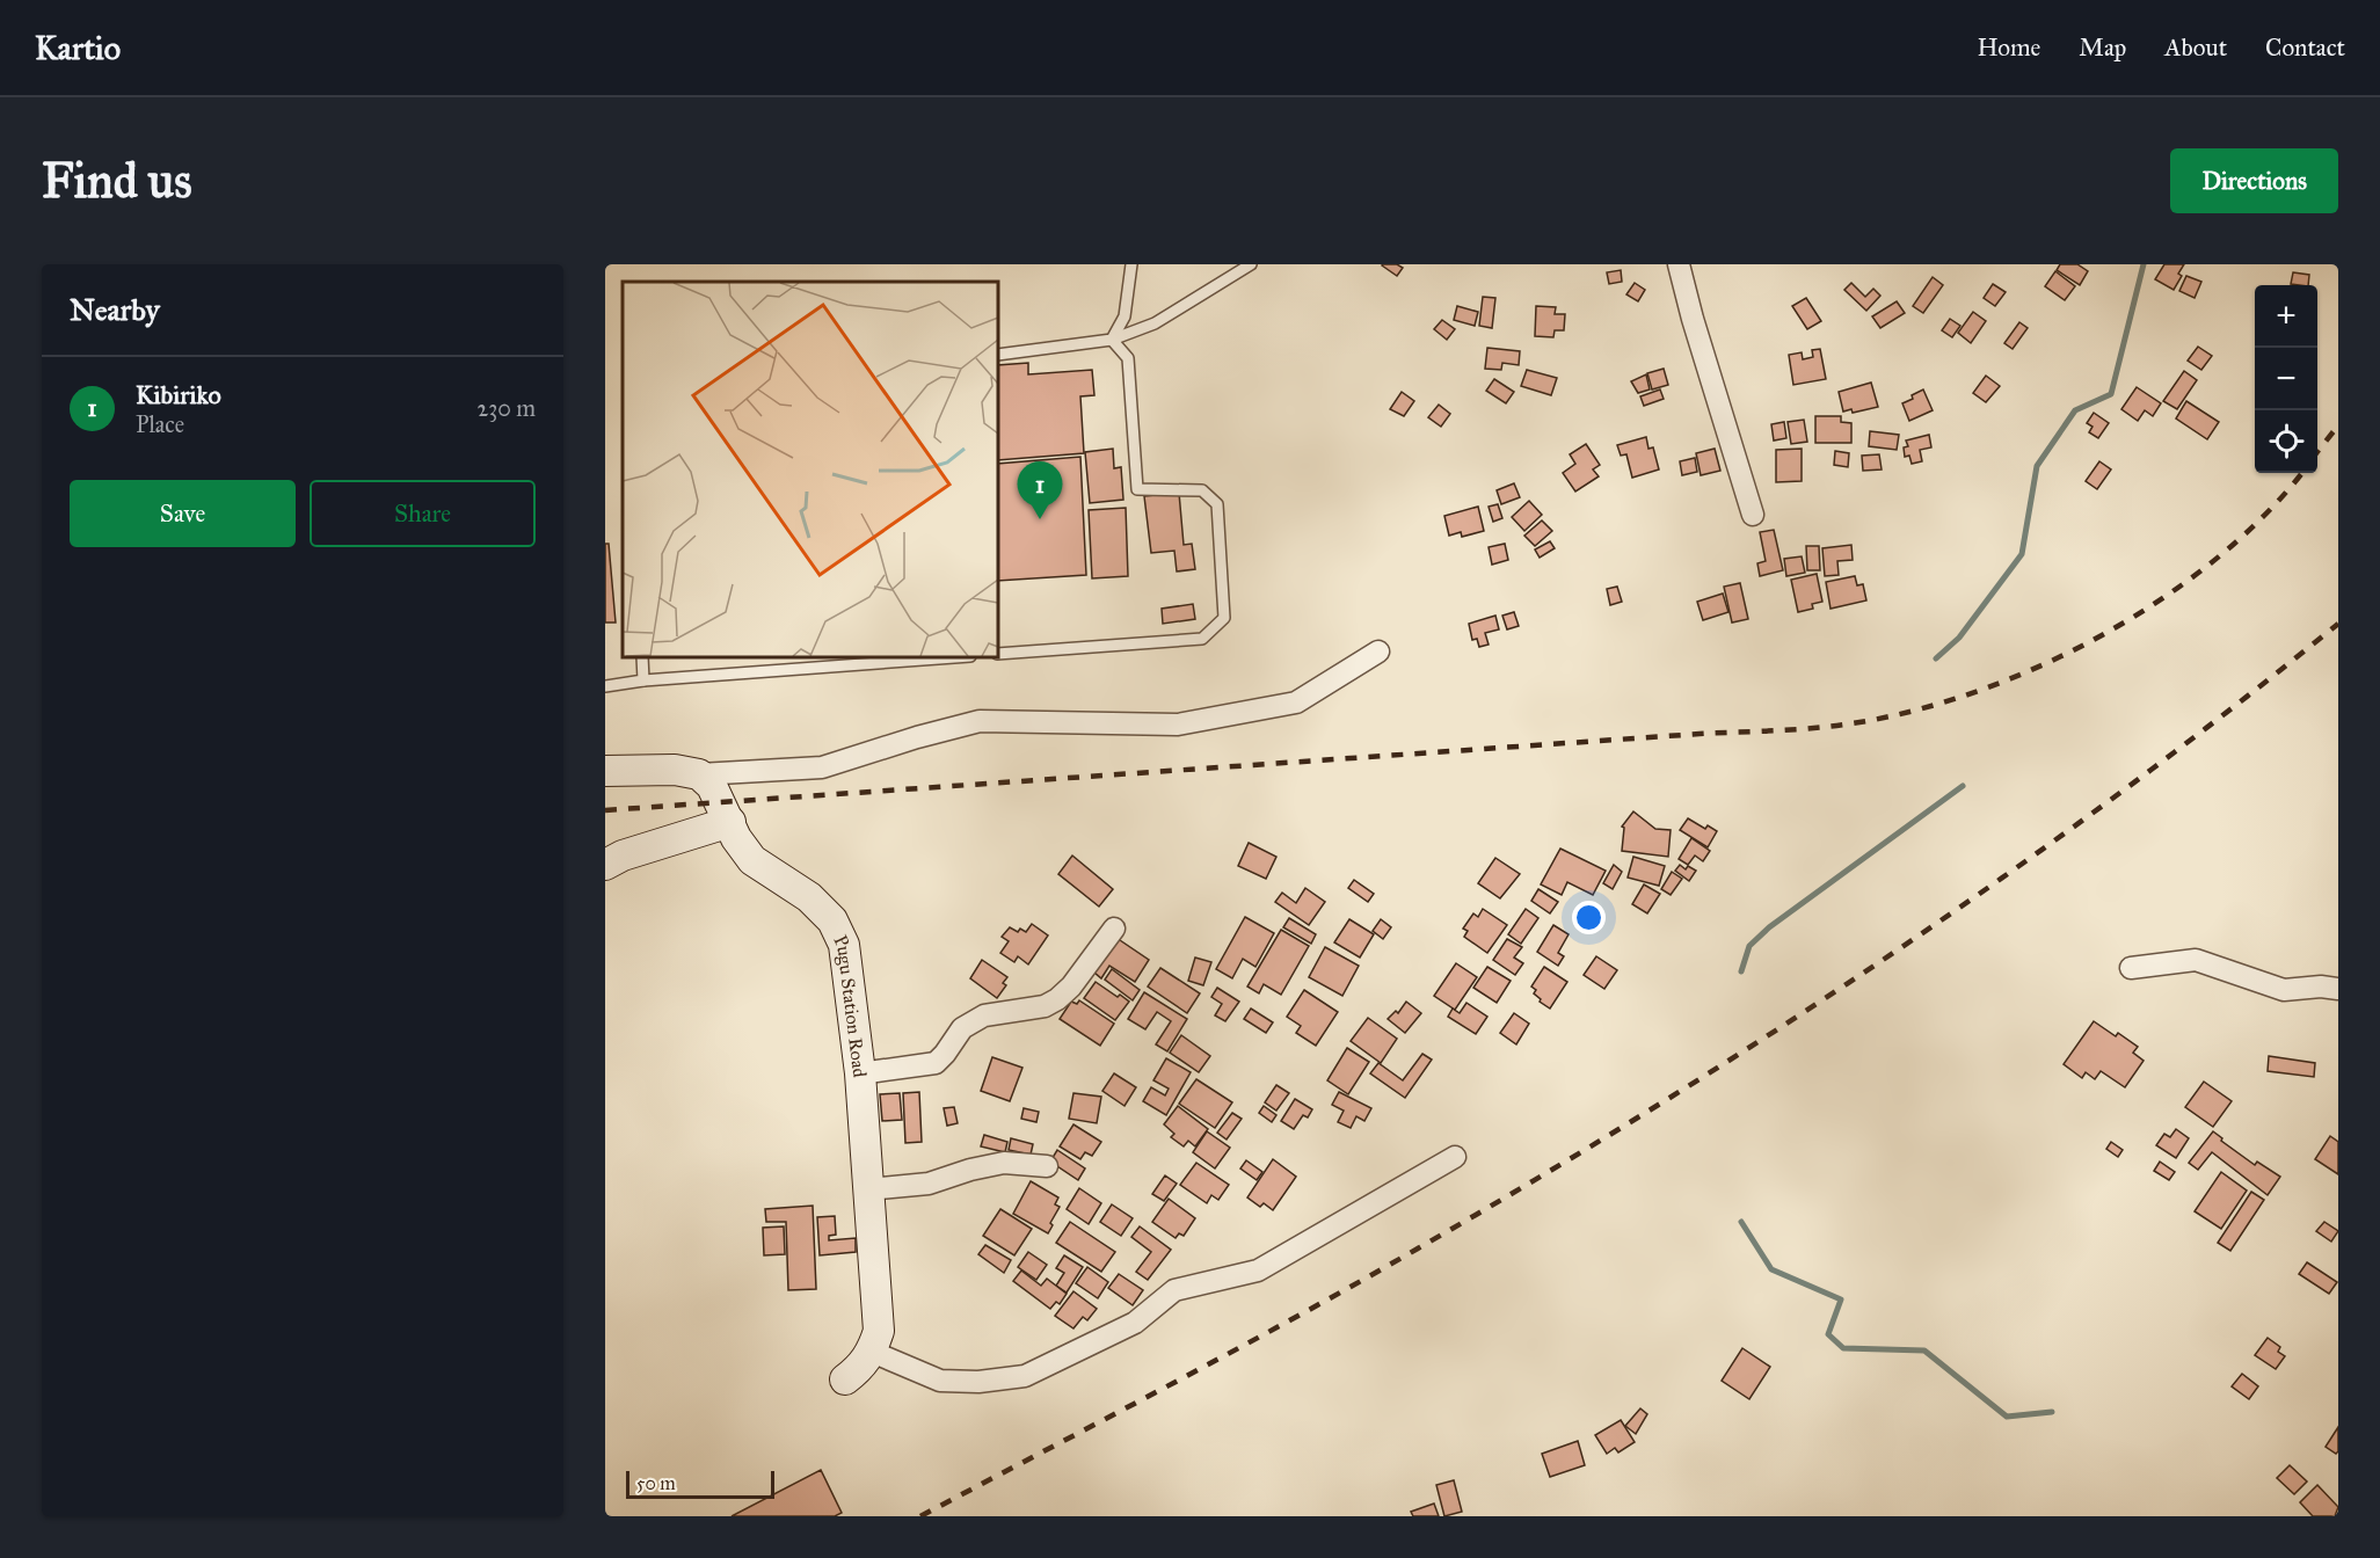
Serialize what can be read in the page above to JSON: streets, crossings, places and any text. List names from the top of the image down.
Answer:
{
  "streets": {
    "street": ["Pugu Station Road"]
  },
  "scale_bar": "50 m",
  "page": {
    "header": "Kartio",
    "nav": [
      "Home",
      "Map",
      "About",
      "Contact"
    ],
    "buttons": [
      "Directions",
      ["Save", "Share"]
    ],
    "title": "Find us",
    "heading": "Nearby",
    "map_buttons": ["+", "−"],
    "list": [
      {
        "mark": "1",
        "name": "Kibiriko",
        "note": "Place",
        "value": "230 m"
      }
    ],
    "pins": "1",
    "scale": "50 m"
  }
}
